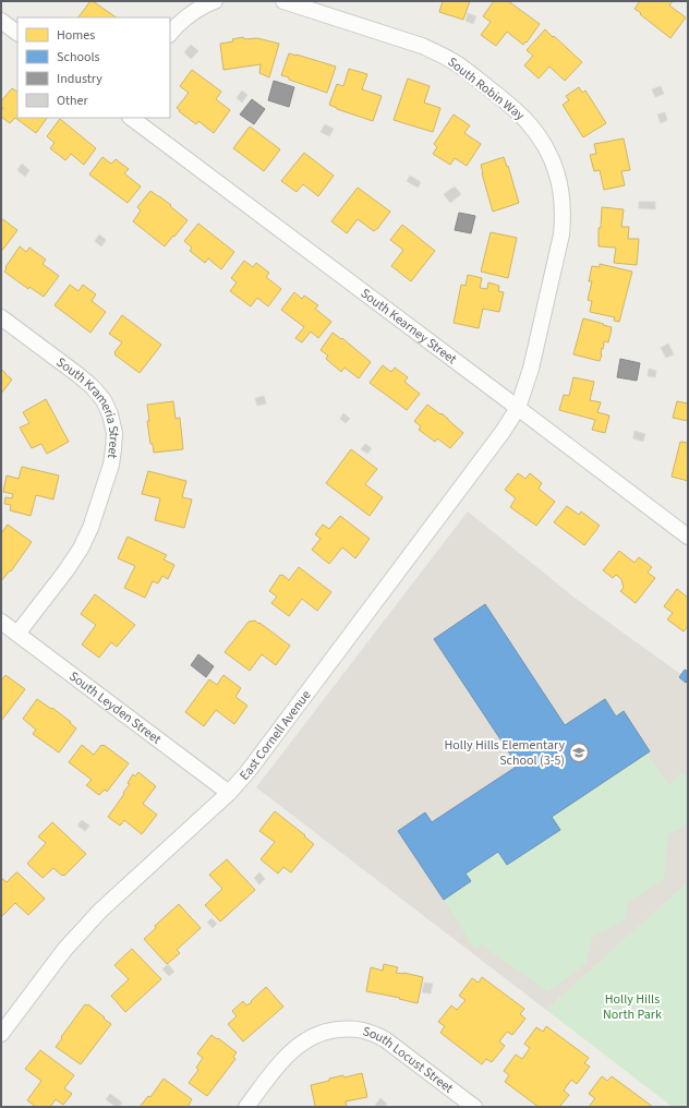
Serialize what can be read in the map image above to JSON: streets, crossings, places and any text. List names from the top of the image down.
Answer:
{
  "streets": {
    "street": [
      "South Robin Way",
      "South Kearney Street",
      "South Krameria Street",
      "South Leyden Street",
      "East Cornell Avenue",
      "South Locust Street"
    ]
  },
  "crossings": [
    ["South Robin Way", "South Kearney Street"],
    ["South Robin Way", "East Cornell Avenue"],
    ["South Kearney Street", "East Cornell Avenue"],
    ["South Krameria Street", "South Leyden Street"],
    ["South Leyden Street", "East Cornell Avenue"]
  ],
  "parks": ["Holly Hills North Park"],
  "places": {
    "school or university": ["Holly Hills Elementary School (3-5)"]
  },
  "legend": [
    "Homes",
    "Schools",
    "Industry",
    "Other"
  ]
}
